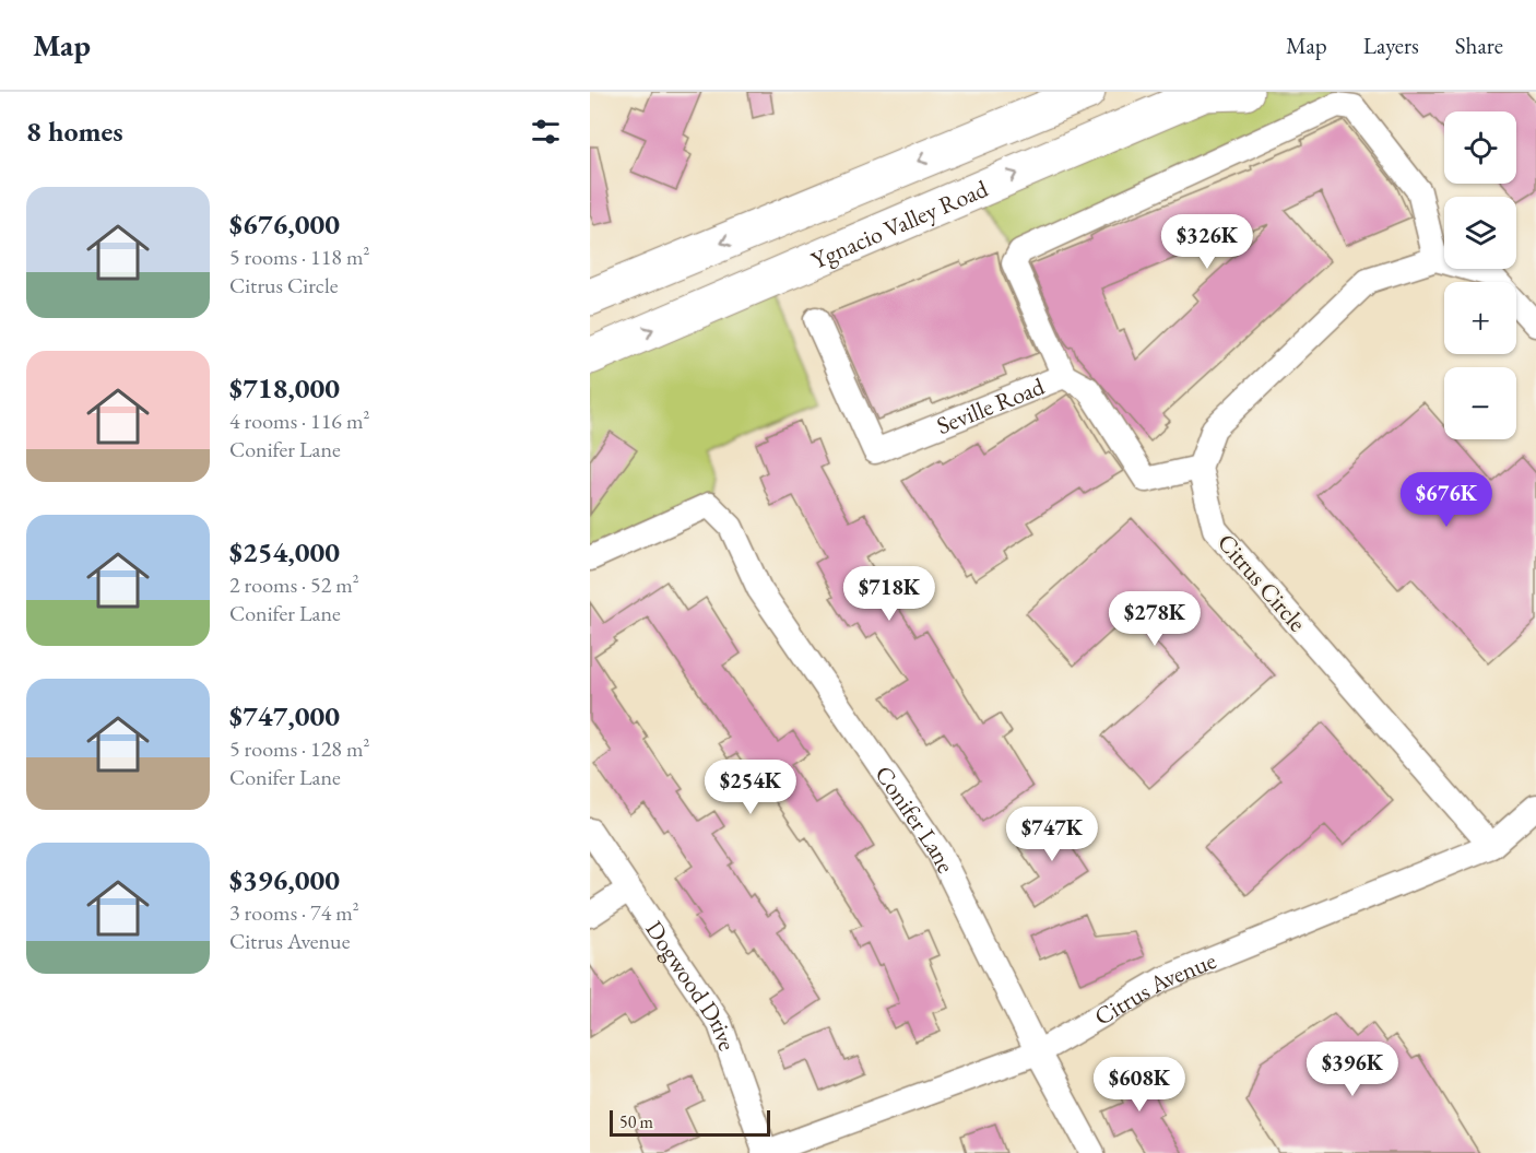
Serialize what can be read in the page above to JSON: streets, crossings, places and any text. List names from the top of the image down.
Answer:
{
  "streets": {
    "highway": ["Ygnacio Valley Road"],
    "street": [
      "Seville Road",
      "Citrus Circle",
      "Conifer Lane",
      "Dogwood Drive",
      "Citrus Avenue"
    ]
  },
  "crossings": [
    ["Seville Road", "Citrus Circle"],
    ["Citrus Circle", "Citrus Avenue"],
    ["Conifer Lane", "Citrus Avenue"],
    ["Dogwood Drive", "Citrus Avenue"]
  ],
  "scale_bar": "50 m",
  "page": {
    "header": "Map",
    "nav": ["Map", "Layers", "Share"],
    "heading": "8 homes",
    "map_buttons": ["+", "−"],
    "list": [
      {
        "name": "$676,000",
        "note": "5 rooms · 118 m² · Citrus Circle"
      },
      {
        "name": "$718,000",
        "note": "4 rooms · 116 m² · Conifer Lane"
      },
      {
        "name": "$254,000",
        "note": "2 rooms · 52 m² · Conifer Lane"
      },
      {
        "name": "$747,000",
        "note": "5 rooms · 128 m² · Conifer Lane"
      },
      {
        "name": "$396,000",
        "note": "3 rooms · 74 m² · Citrus Avenue"
      }
    ],
    "price": [
      "$326K",
      "$676K",
      "$718K",
      "$278K",
      "$254K",
      "$747K",
      "$396K",
      "$608K"
    ],
    "scale": "50 m"
  }
}
